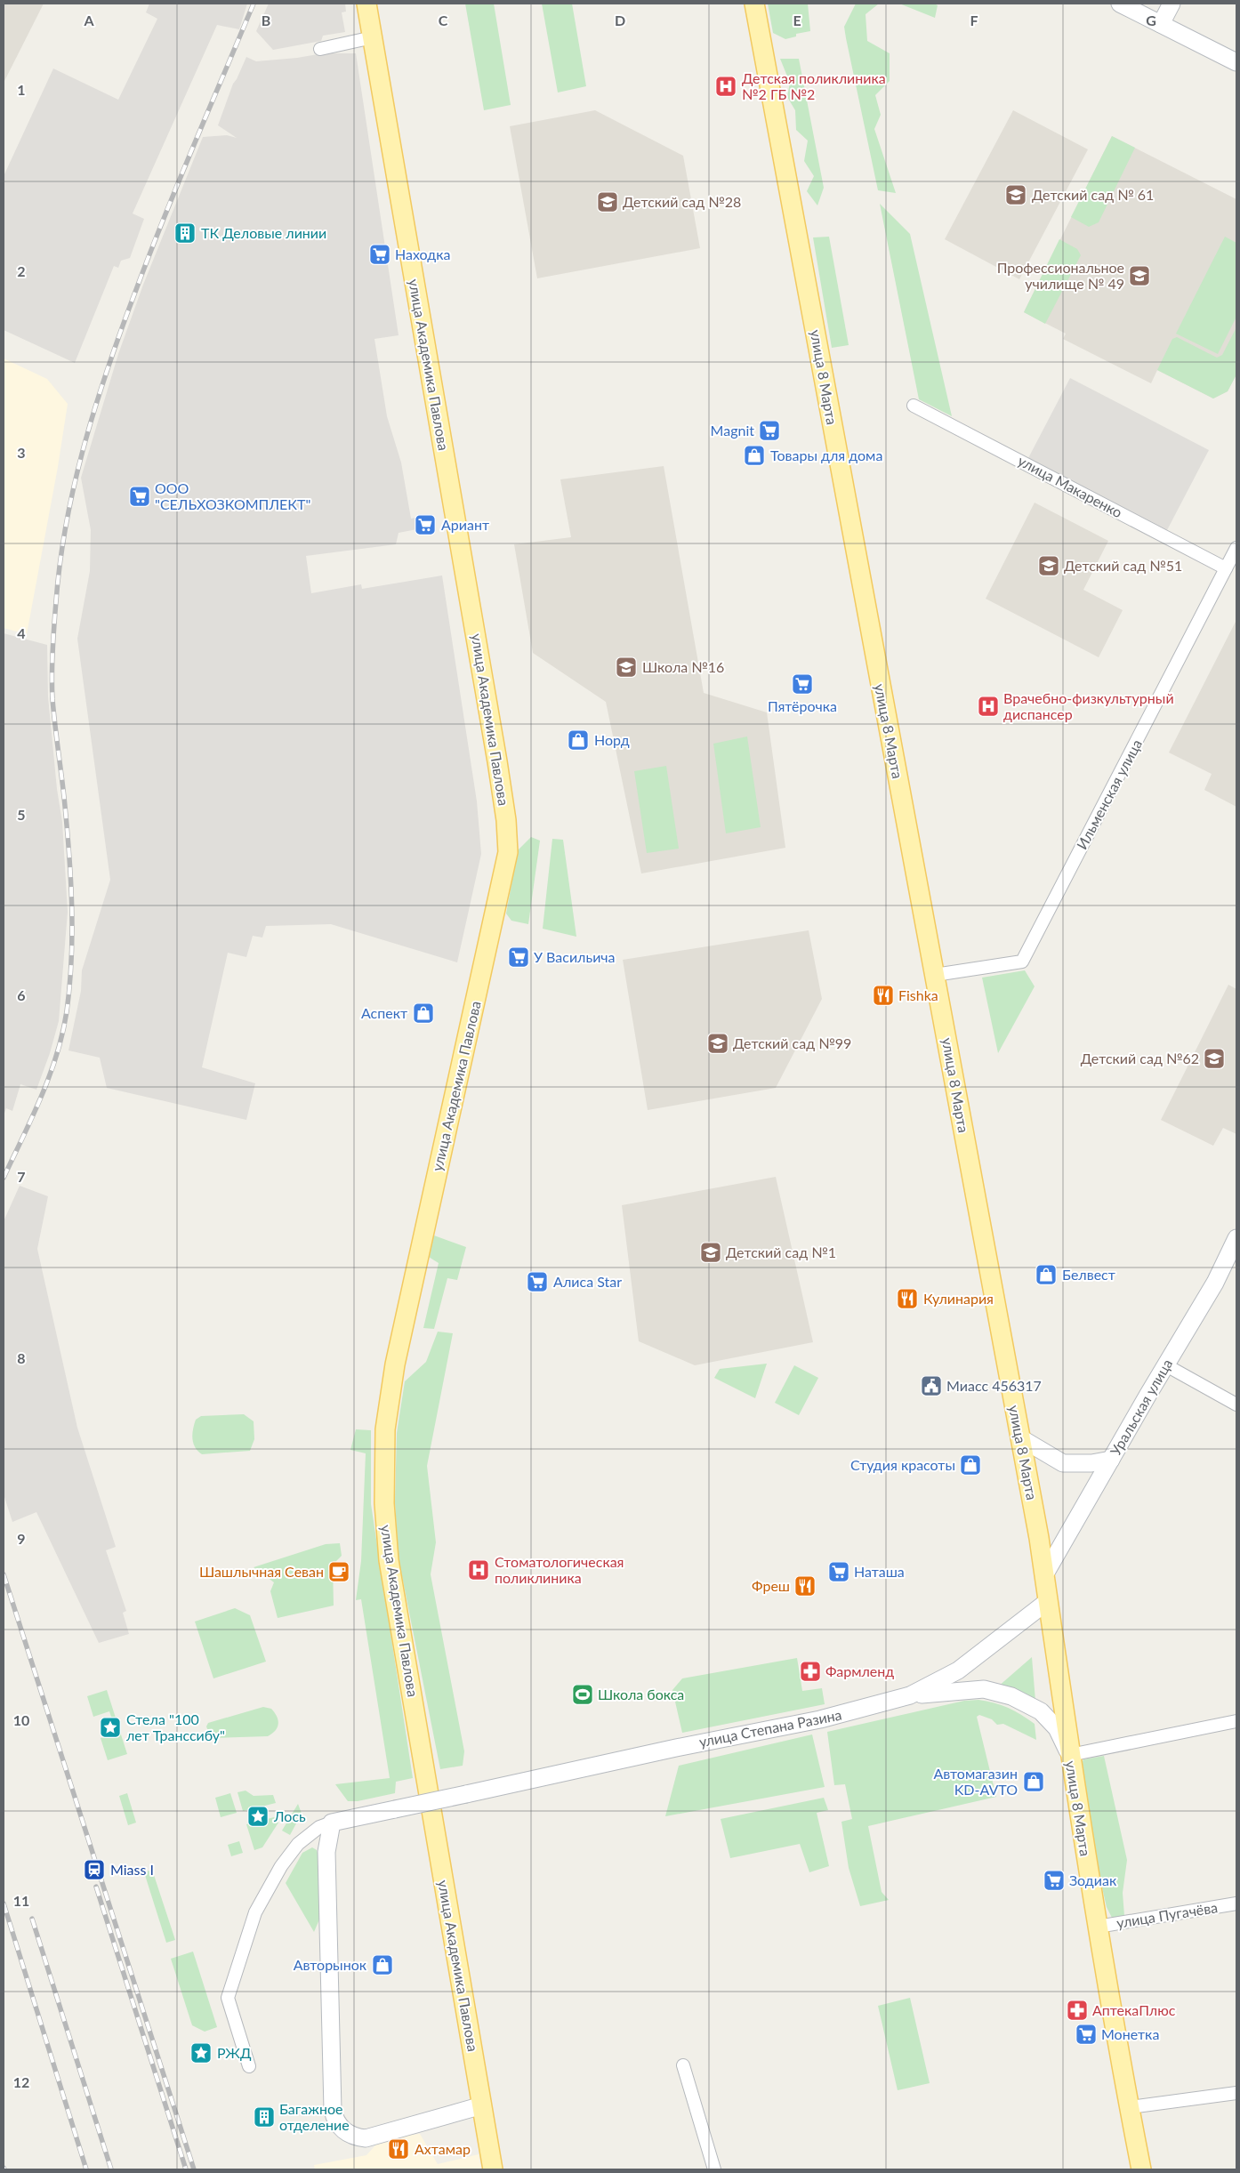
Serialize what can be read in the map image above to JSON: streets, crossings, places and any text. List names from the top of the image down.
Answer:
{
  "streets": {
    "main road": [
      "улица Академика Павлова",
      "улица 8 Марта",
      "Уральская улица",
      "улица Степана Разина"
    ],
    "street": ["улица Макаренко", "Ильменская улица", "улица Пугачёва"]
  },
  "crossings": [
    ["улица 8 Марта", "Ильменская улица"],
    ["улица 8 Марта", "Уральская улица"],
    ["улица 8 Марта", "улица Степана Разина"],
    ["улица 8 Марта", "улица Пугачёва"],
    ["улица Макаренко", "Ильменская улица"]
  ],
  "places": {
    "hospital": ["Детская поликлиника №2 ГБ №2", "Врачебно-физкультурный диспансер", "Стоматологическая поликлиника"],
    "school or university": [
      "Детский сад № 61",
      "Детский сад №28",
      "Профессиональное училище № 49",
      "Детский сад №51",
      "Школа №16",
      "Детский сад №99",
      "Детский сад №62",
      "Детский сад №1"
    ],
    "building": ["ТК Деловые линии", "Багажное отделение"],
    "supermarket": [
      "Находка",
      "Magnit",
      "ООО \"СЕЛЬХОЗКОМПЛЕКТ\"",
      "Ариант",
      "Пятёрочка",
      "У Васильича",
      "Алиса Star",
      "Наташа",
      "Зодиак",
      "Монетка"
    ],
    "shop": [
      "Товары для дома",
      "Норд",
      "Аспект",
      "Белвест",
      "Студия красоты",
      "Автомагазин KD-AVTO",
      "Авторынок"
    ],
    "restaurant": [
      "Fishka",
      "Кулинария",
      "Фреш",
      "Ахтамар"
    ],
    "public building": ["Миасс 456317"],
    "cafe": ["Шашлычная Севан"],
    "pharmacy": ["Фармленд", "АптекаПлюс"],
    "sports": ["Школа бокса"],
    "place": ["Стела \"100 лет Транссибу\"", "Лось", "РЖД"],
    "station": ["Miass I"]
  },
  "grid": {
    "columns": [
      "A",
      "B",
      "C",
      "D",
      "E",
      "F",
      "G"
    ],
    "rows": [
      "1",
      "2",
      "3",
      "4",
      "5",
      "6",
      "7",
      "8",
      "9",
      "10",
      "11",
      "12"
    ]
  }
}
